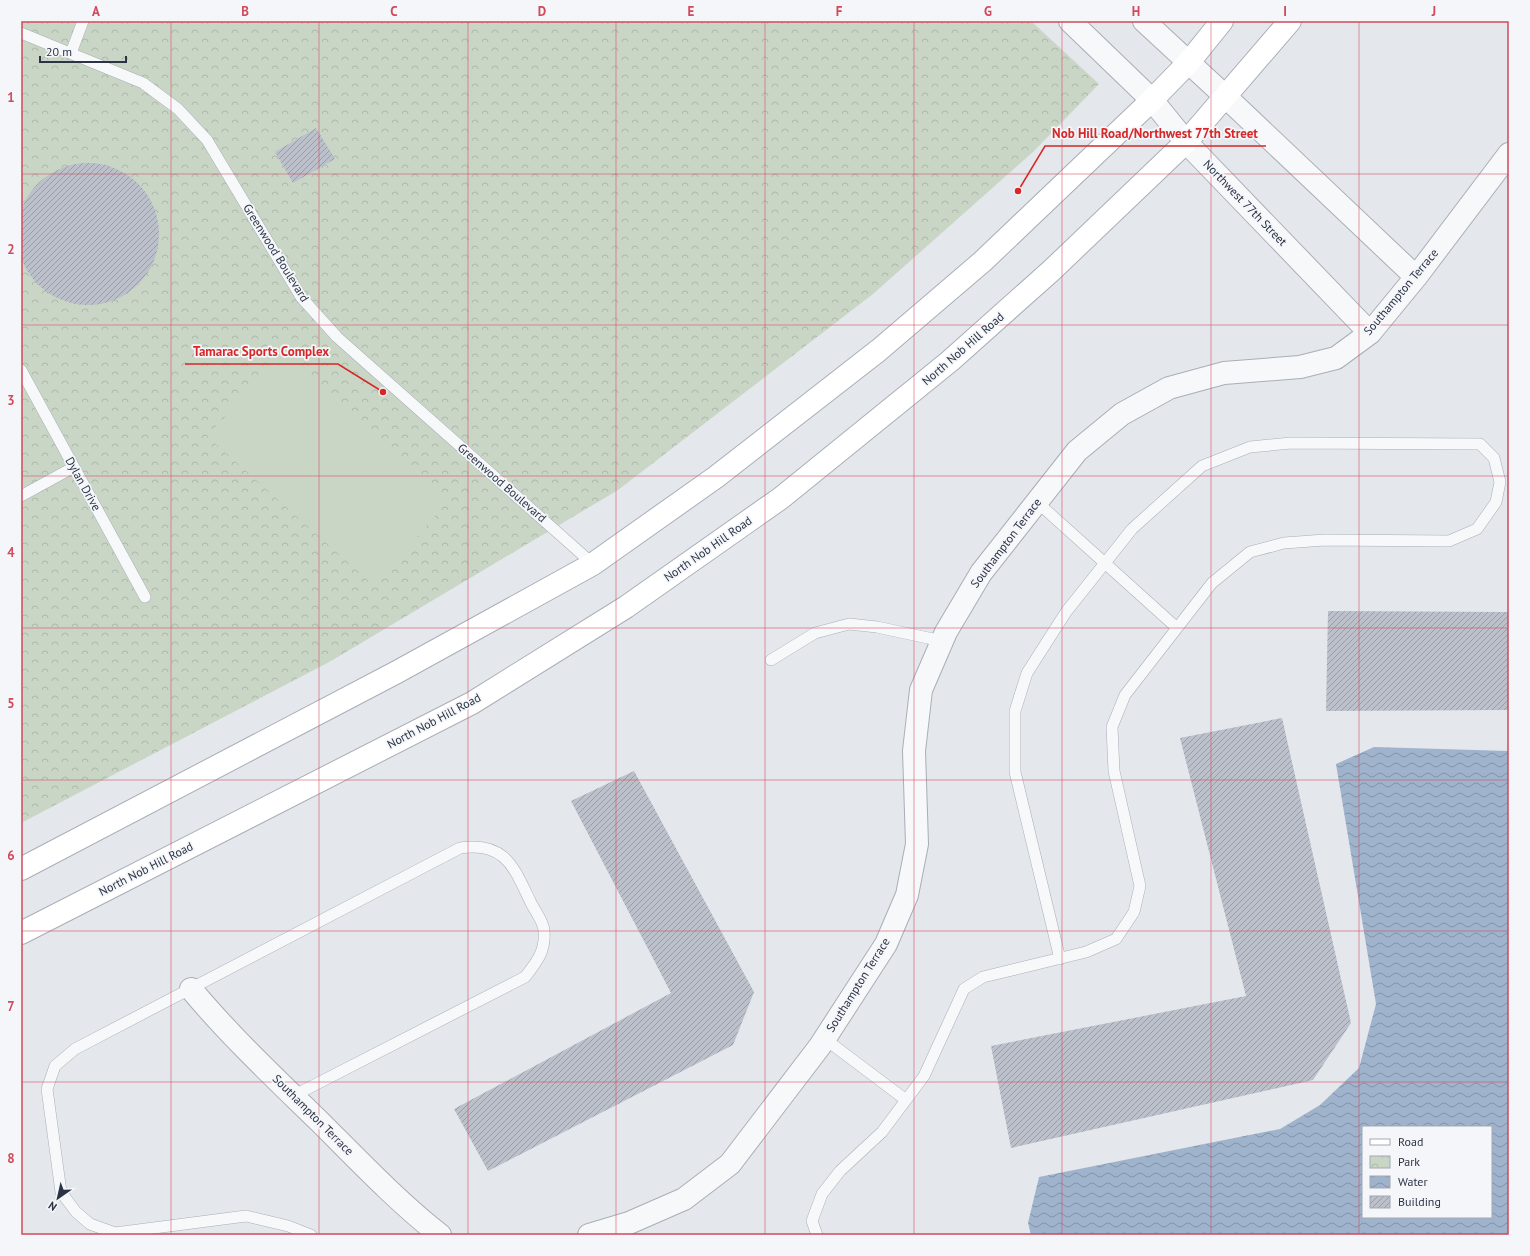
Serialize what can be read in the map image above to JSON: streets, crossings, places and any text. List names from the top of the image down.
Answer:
{
  "streets": {
    "main road": ["North Nob Hill Road"],
    "street": ["Northwest 77th Street", "Southampton Terrace"],
    "lane": ["Greenwood Boulevard", "Dylan Drive"]
  },
  "crossings": [
    ["Northwest 77th Street", "Southampton Terrace"],
    ["Northwest 77th Street", "North Nob Hill Road"]
  ],
  "places": ["Nob Hill Road/Northwest 77th Street", "Tamarac Sports Complex"],
  "legend": [
    "Road",
    "Park",
    "Water",
    "Building"
  ],
  "scale_bar": "20 m",
  "north": "bottom left",
  "grid": {
    "columns": [
      "A",
      "B",
      "C",
      "D",
      "E",
      "F",
      "G",
      "H",
      "I",
      "J"
    ],
    "rows": [
      "1",
      "2",
      "3",
      "4",
      "5",
      "6",
      "7",
      "8"
    ]
  }
}
